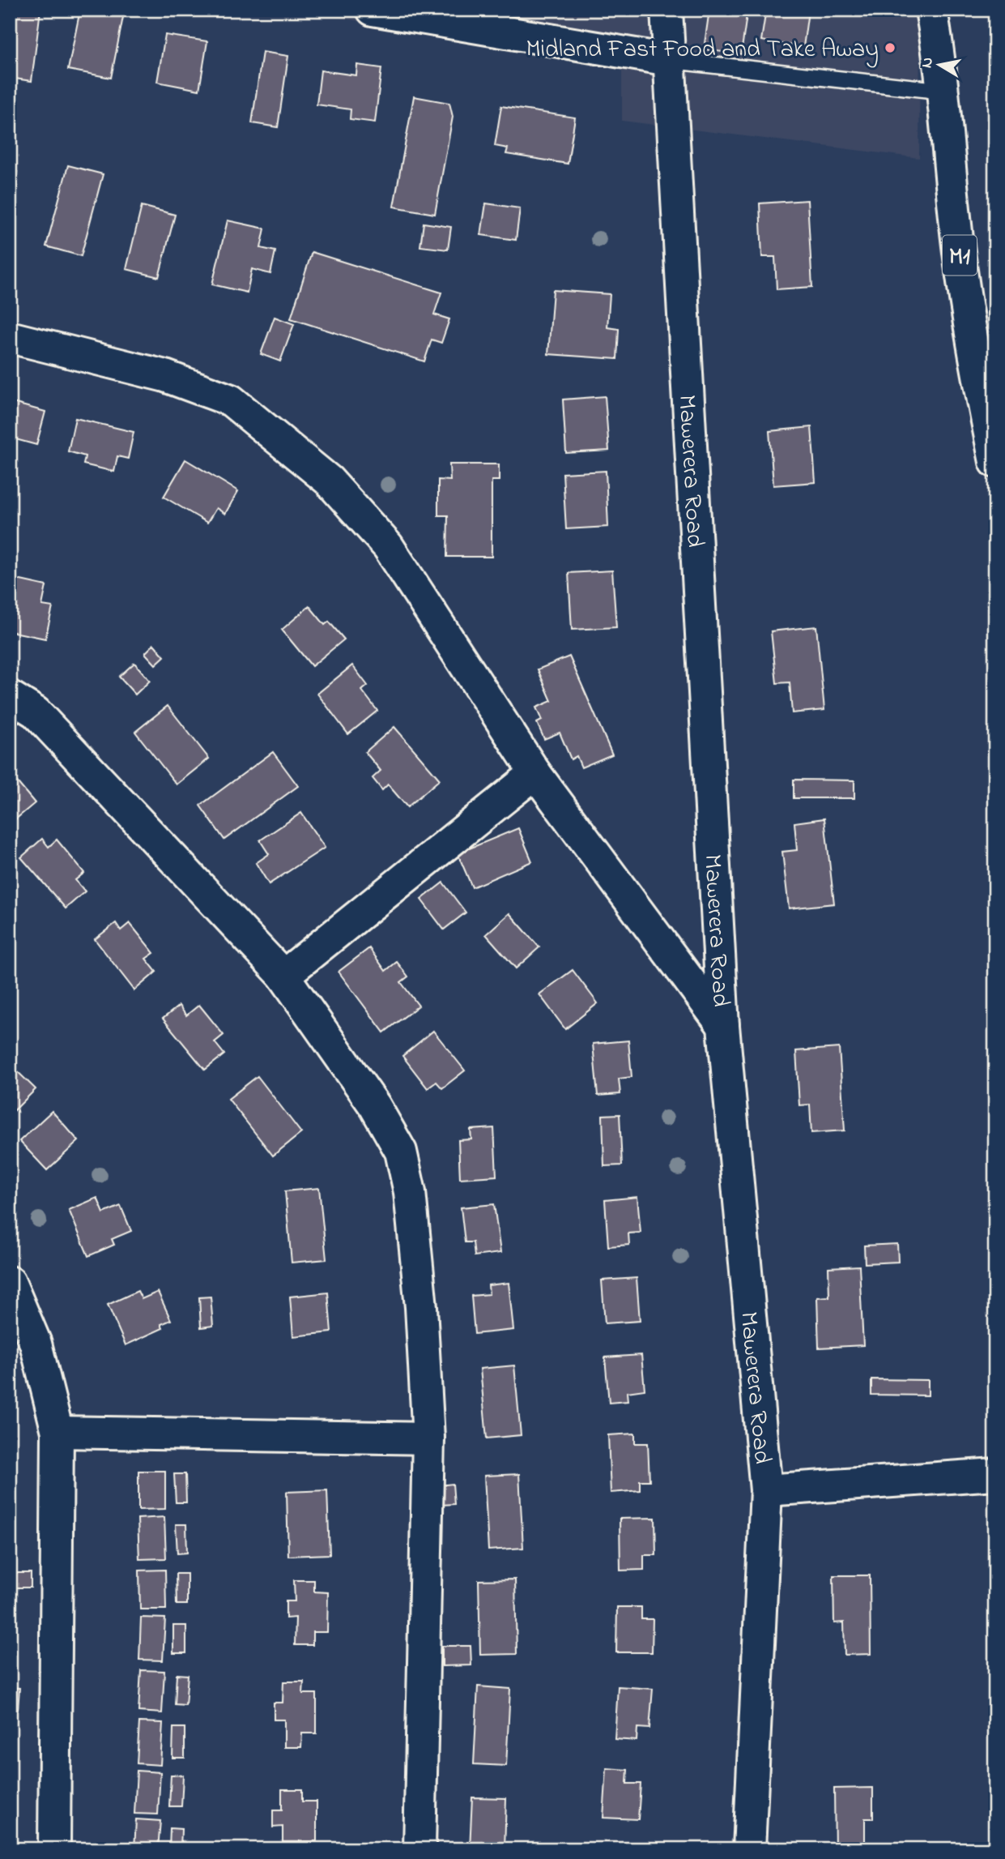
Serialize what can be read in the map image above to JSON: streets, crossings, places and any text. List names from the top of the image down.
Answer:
{
  "streets": {
    "main road": ["M1", "Mawerera Road"]
  },
  "places": ["Midland Fast Food and Take Away"],
  "north": "left"
}
